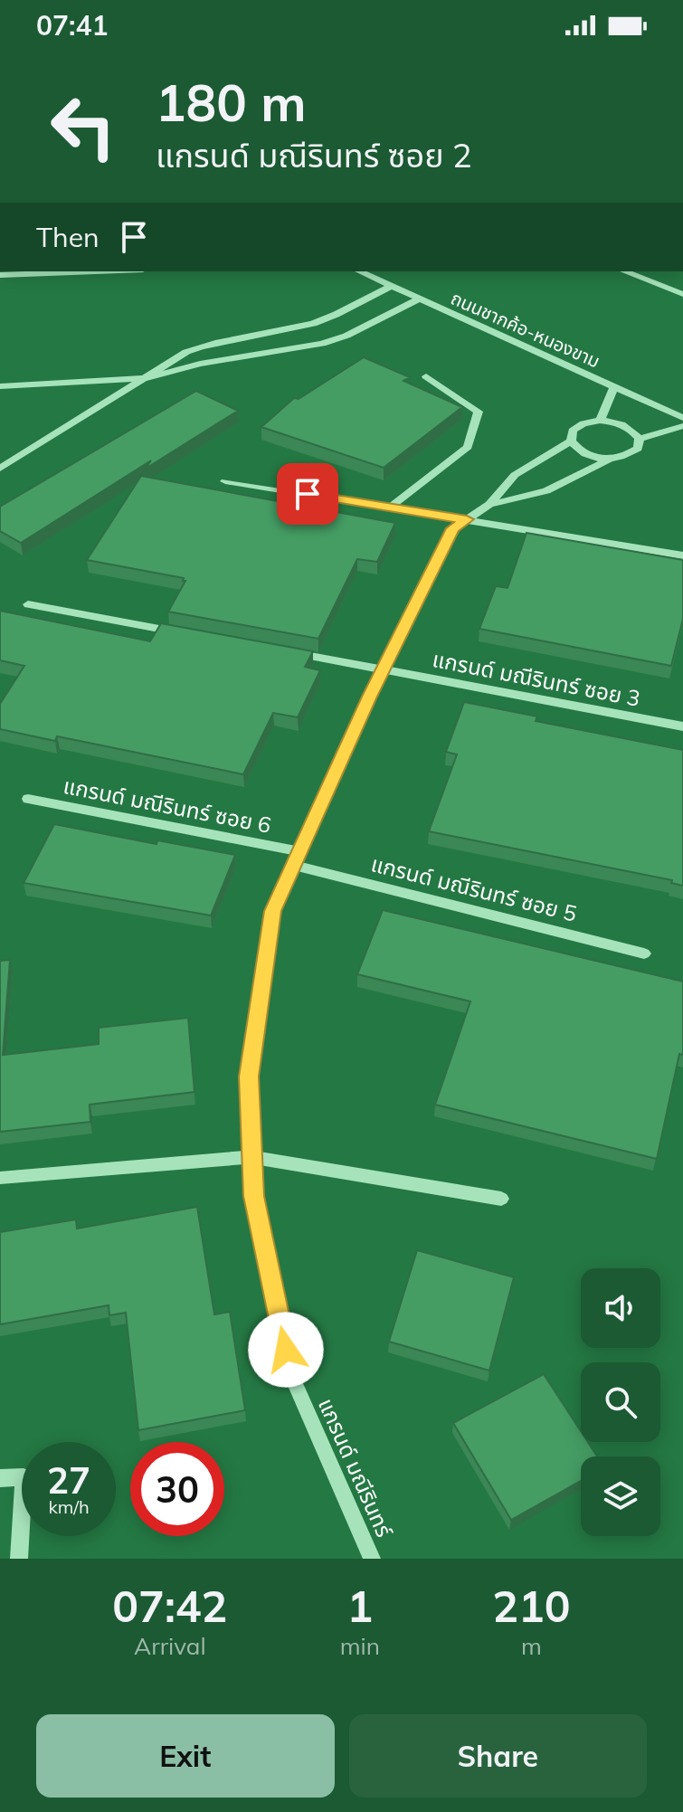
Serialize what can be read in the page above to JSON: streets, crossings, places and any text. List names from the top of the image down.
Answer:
{
  "streets": {
    "street": [
      "ถนนชากค้อ-หนองขาม",
      "แกรนด์ มณีรินทร์ ซอย 3",
      "แกรนด์ มณีรินทร์ ซอย 6",
      "แกรนด์ มณีรินทร์ ซอย 5",
      "แกรนด์ มณีรินทร์"
    ]
  },
  "crossings": [
    ["แกรนด์ มณีรินทร์ ซอย 3", "แกรนด์ มณีรินทร์"],
    ["แกรนด์ มณีรินทร์ ซอย 6", "แกรนด์ มณีรินทร์ ซอย 5"],
    ["แกรนด์ มณีรินทร์ ซอย 6", "แกรนด์ มณีรินทร์"],
    ["แกรนด์ มณีรินทร์ ซอย 5", "แกรนด์ มณีรินทร์"]
  ],
  "page": {
    "status": "07:41",
    "turn": ["180 m", "แกรนด์ มณีรินทร์ ซอย 2"],
    "then": "Then",
    "speed": "27 km/h",
    "limit": "30",
    "eta": [
      "07:42",
      "Arrival",
      "1",
      "min",
      "210",
      "m"
    ],
    "buttons": ["Exit", "Share"]
  }
}
